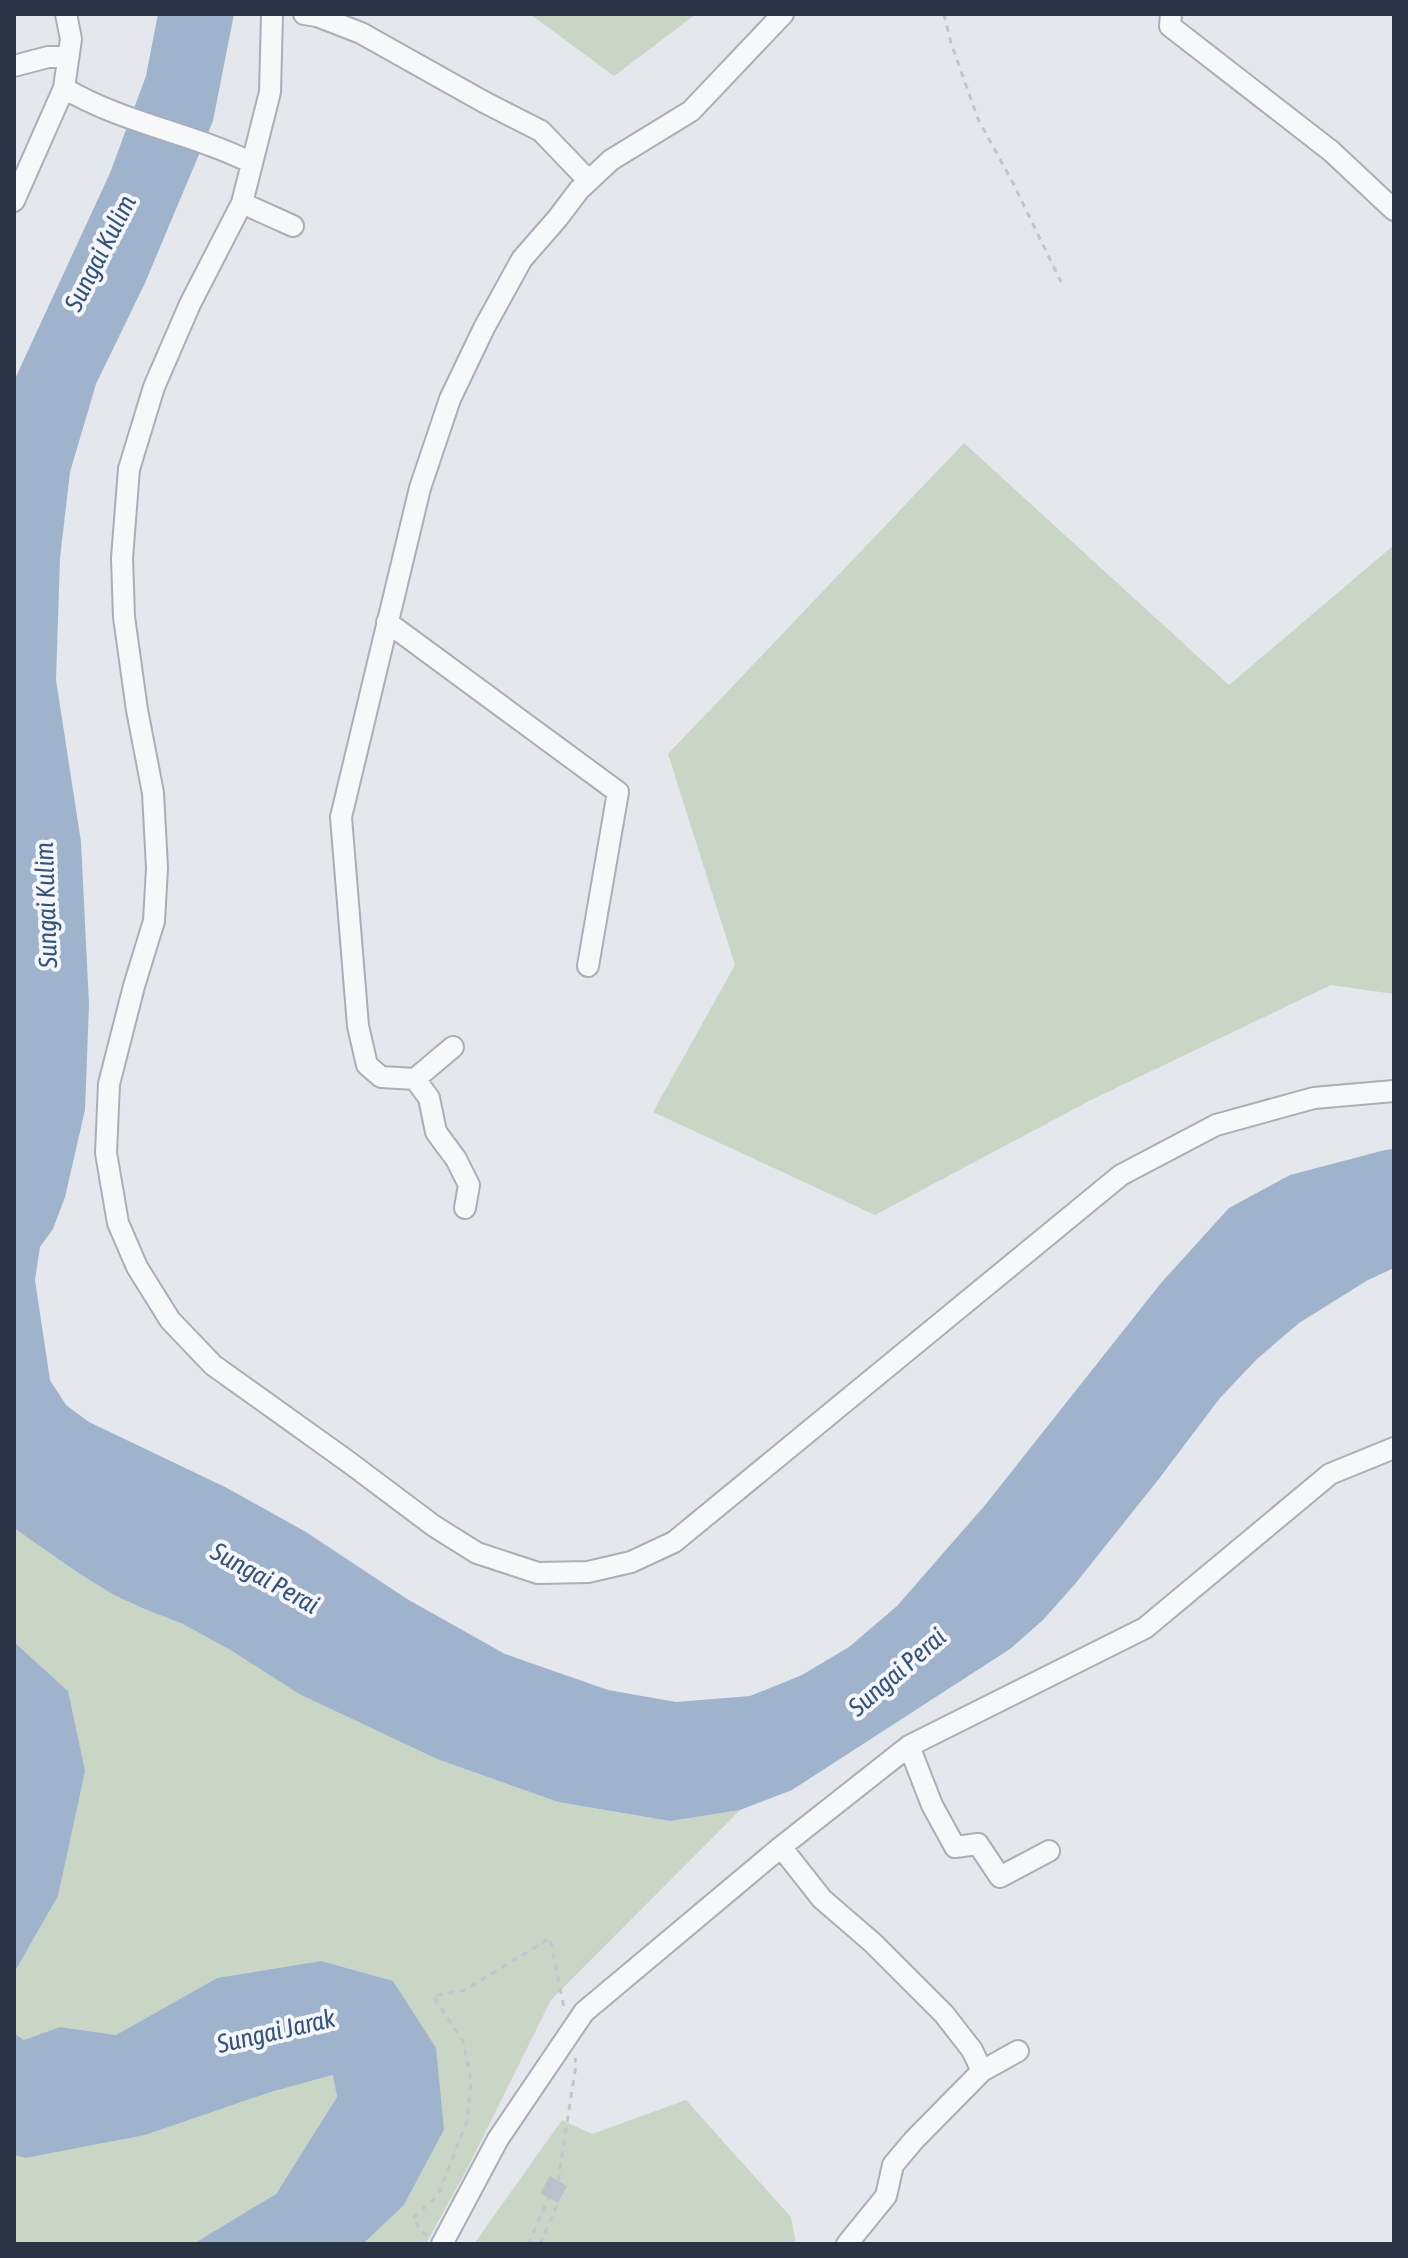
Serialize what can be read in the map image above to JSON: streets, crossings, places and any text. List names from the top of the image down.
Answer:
{
  "water": ["Sungai Kulim", "Sungai Perai", "Sungai Jarak"]
}
